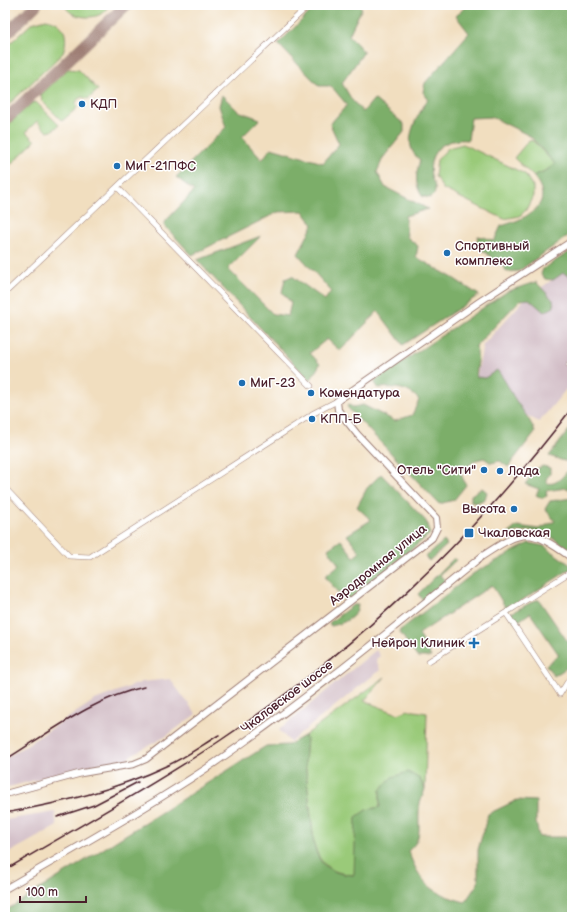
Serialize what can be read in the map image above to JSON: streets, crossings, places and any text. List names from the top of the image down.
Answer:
{
  "streets": {
    "street": ["Аэродромная улица", "Чкаловское шоссе"]
  },
  "places": {
    "other": [
      "КДП",
      "МиГ-21ПФС",
      "Спортивный комплекс",
      "МиГ-23",
      "Комендатура",
      "КПП-Б",
      "Отель \"Сити\"",
      "Лада",
      "Высота"
    ],
    "transit": ["Чкаловская"],
    "health": ["Нейрон Клиник"]
  },
  "scale_bar": "100 m"
}
